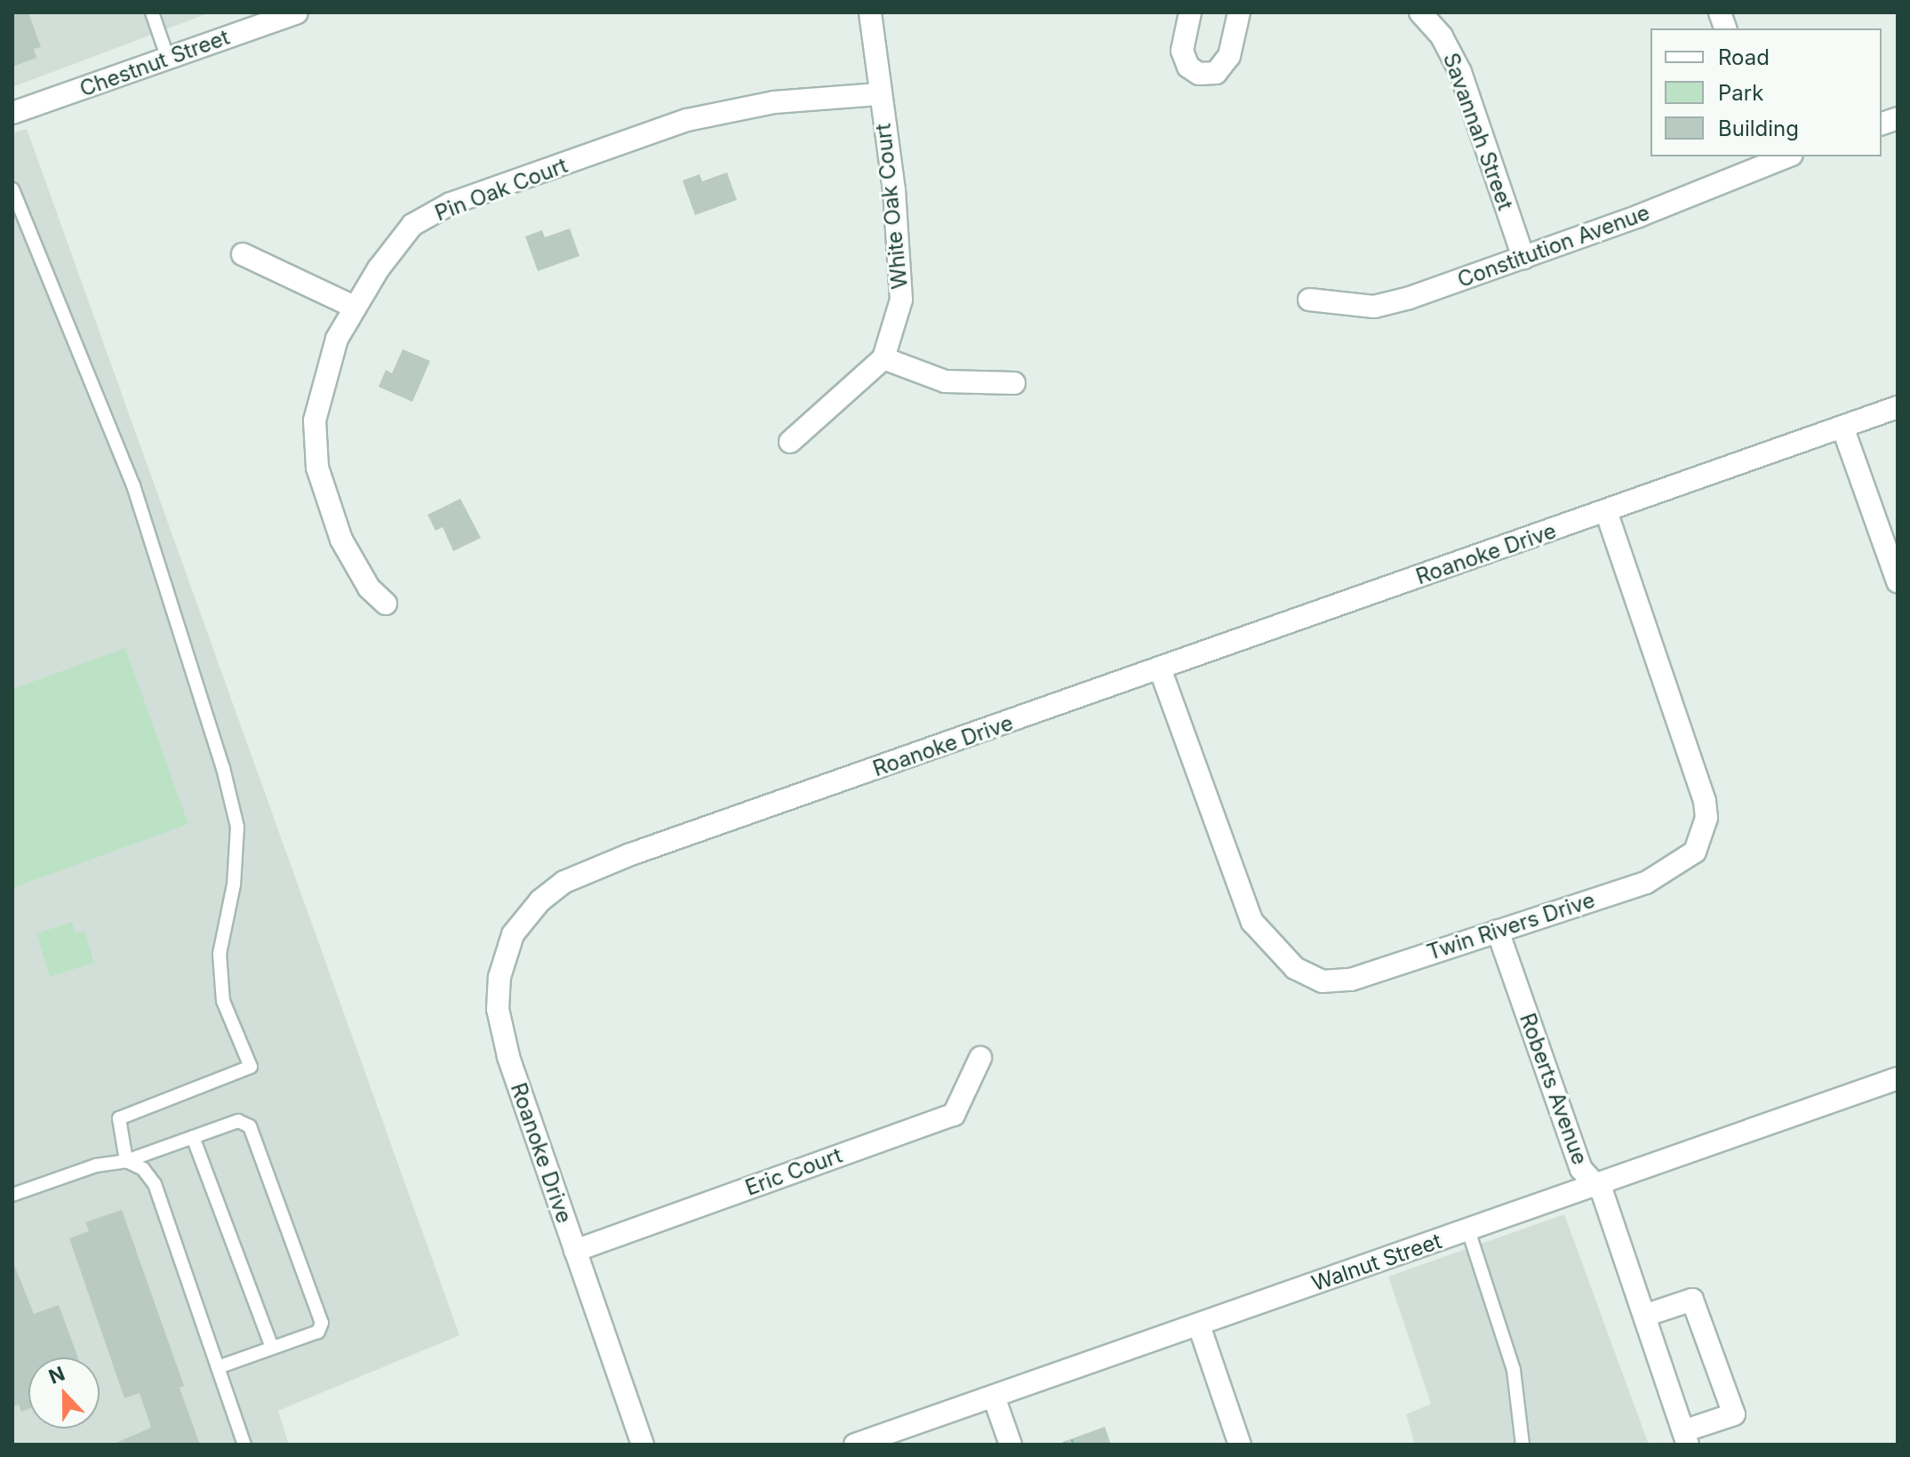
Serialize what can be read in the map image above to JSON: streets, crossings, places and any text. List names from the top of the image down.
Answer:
{
  "streets": {
    "street": [
      "Chestnut Street",
      "Savannah Street",
      "Pin Oak Court",
      "White Oak Court",
      "Constitution Avenue",
      "Roanoke Drive",
      "Twin Rivers Drive",
      "Roberts Avenue",
      "Eric Court",
      "Walnut Street"
    ]
  },
  "crossings": [
    ["Savannah Street", "Constitution Avenue"],
    ["Pin Oak Court", "White Oak Court"],
    ["Roanoke Drive", "Twin Rivers Drive"],
    ["Roanoke Drive", "Eric Court"],
    ["Twin Rivers Drive", "Roberts Avenue"],
    ["Roberts Avenue", "Walnut Street"]
  ],
  "legend": ["Road", "Park", "Building"],
  "north": "top"
}
